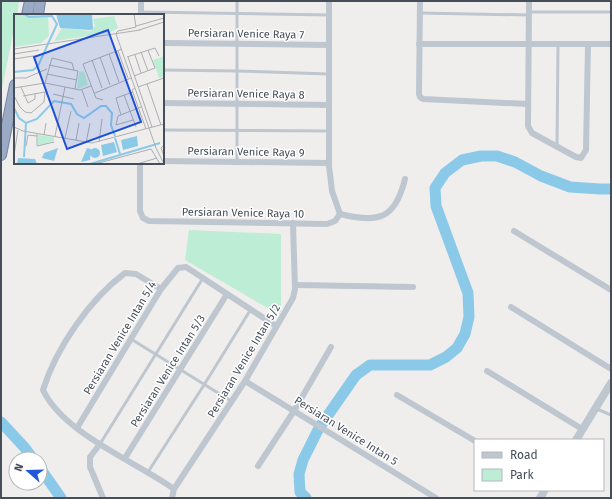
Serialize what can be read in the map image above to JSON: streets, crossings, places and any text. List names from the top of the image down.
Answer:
{
  "streets": {
    "street": [
      "Persiaran Venice Raya 7",
      "Persiaran Venice Raya 8",
      "Persiaran Venice Raya 9",
      "Persiaran Venice Raya 10",
      "Persiaran Venice Intan 5/4",
      "Persiaran Venice Intan 5/2",
      "Persiaran Venice Intan 5/3",
      "Persiaran Venice Intan 5"
    ]
  },
  "crossings": [
    ["Persiaran Venice Raya 10", "Persiaran Venice Intan 5/2"],
    ["Persiaran Venice Intan 5/2", "Persiaran Venice Intan 5"]
  ],
  "legend": ["Road", "Park"],
  "north": "left"
}
